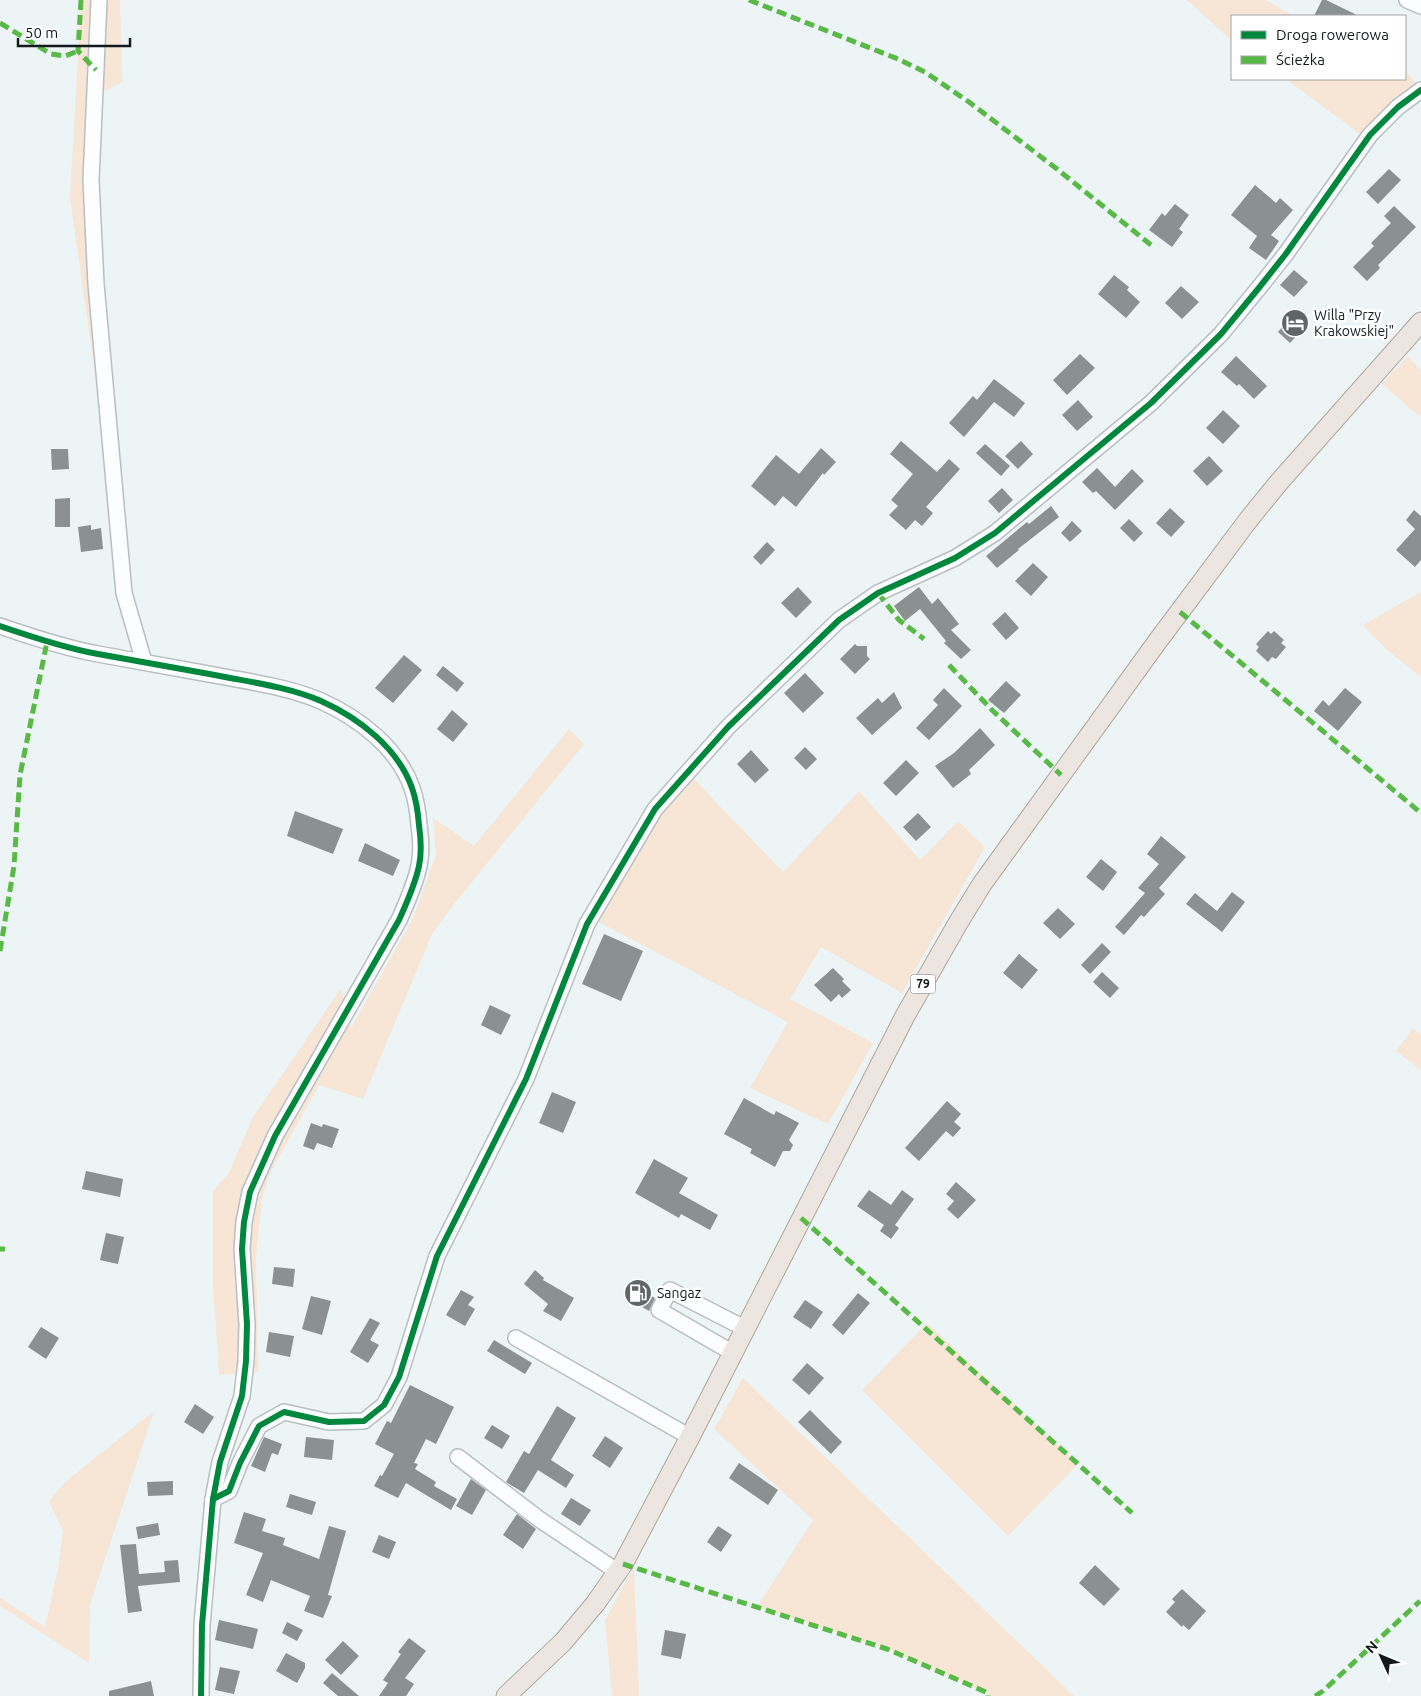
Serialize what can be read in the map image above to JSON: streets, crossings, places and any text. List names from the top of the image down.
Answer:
{
  "streets": {
    "main road": ["79"]
  },
  "places": {
    "hotel": ["Willa \"Przy Krakowskiej\""],
    "fuel station": ["Sangaz"]
  },
  "legend": ["Droga rowerowa", "Ścieżka"],
  "scale_bar": "50 m",
  "north": "top left"
}
